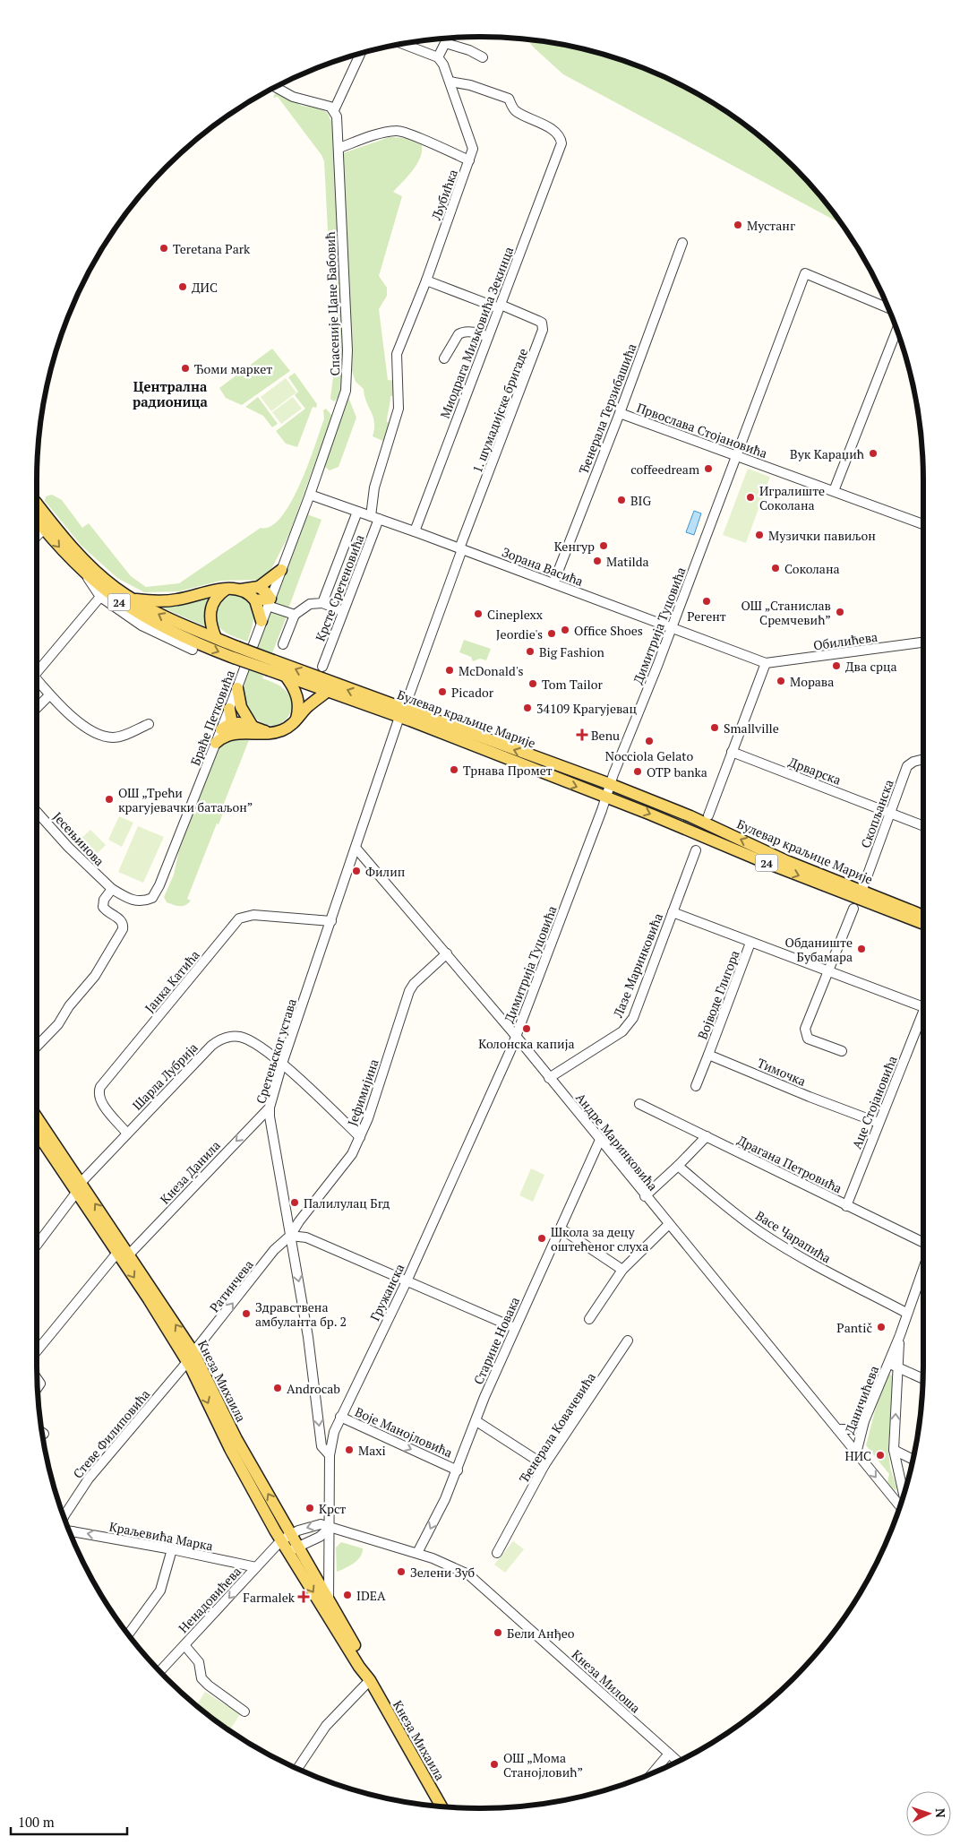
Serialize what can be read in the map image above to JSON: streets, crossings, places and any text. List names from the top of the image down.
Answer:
{
  "streets": {
    "main road": ["24", "Булевар краљице Марије", "Кнеза Михаила"],
    "street": [
      "Љубићка",
      "Спасеније Цане Бабовић",
      "Миодрага Миљковића Зекинца",
      "Ђенерала Терзибашића",
      "1. шумадијске бригаде",
      "Првослава Стојановића",
      "Зорана Васића",
      "Крсте Сретеновића",
      "Димитрија Туцовића",
      "Обилићева",
      "Браће Петковића",
      "Дрварска",
      "Скопљанска",
      "Јесењинова",
      "Лазе Маринковића",
      "Јанка Катића",
      "Војводе Глигора",
      "Сретењског устава",
      "Тимочка",
      "Шарла Лубрија",
      "Јефимијина",
      "Аце Стојановића",
      "Андре Маринковића",
      "Драгана Петровића",
      "Кнеза Данила",
      "Васе Чарапића",
      "Ратинчева",
      "Гружанска",
      "Старине Новака",
      "Даничићева",
      "Ђенерала Ковачевића",
      "Воје Манојловића",
      "Стеве Филиповића",
      "Краљевића Марка",
      "Ненадовићева",
      "Кнеза Милоша"
    ]
  },
  "crossings": [
    ["Љубићка", "Миодрага Миљковића Зекинца"],
    ["Љубићка", "Крсте Сретеновића"],
    ["Спасеније Цане Бабовић", "Зорана Васића"],
    ["Спасеније Цане Бабовић", "Браће Петковића"],
    ["Миодрага Миљковића Зекинца", "1. шумадијске бригаде"],
    ["Миодрага Миљковића Зекинца", "Зорана Васића"],
    ["Ђенерала Терзибашића", "Првослава Стојановића"],
    ["Ђенерала Терзибашића", "Зорана Васића"],
    ["1. шумадијске бригаде", "Зорана Васића"],
    ["1. шумадијске бригаде", "Булевар краљице Марије"],
    ["1. шумадијске бригаде", "Сретењског устава"],
    ["Првослава Стојановића", "Димитрија Туцовића"],
    ["Зорана Васића", "Крсте Сретеновића"],
    ["Зорана Васића", "Димитрија Туцовића"],
    ["Зорана Васића", "Обилићева"],
    ["Димитрија Туцовића", "Булевар краљице Марије"],
    ["Димитрија Туцовића", "Андре Маринковића"],
    ["Димитрија Туцовића", "Гружанска"],
    ["Браће Петковића", "Јесењинова"],
    ["Булевар краљице Марије", "Скопљанска"],
    ["Булевар краљице Марије", "Сретењског устава"],
    ["Дрварска", "Скопљанска"],
    ["Лазе Маринковића", "Андре Маринковића"],
    ["Јанка Катића", "Сретењског устава"],
    ["Јанка Катића", "Шарла Лубрија"],
    ["Војводе Глигора", "Тимочка"],
    ["Сретењског устава", "Шарла Лубрија"],
    ["Сретењског устава", "Јефимијина"],
    ["Сретењског устава", "Андре Маринковића"],
    ["Сретењског устава", "Кнеза Данила"],
    ["Сретењског устава", "Ратинчева"],
    ["Сретењског устава", "Гружанска"],
    ["Тимочка", "Аце Стојановића"],
    ["Шарла Лубрија", "Јефимијина"],
    ["Шарла Лубрија", "Кнеза Михаила"],
    ["Јефимијина", "Андре Маринковића"],
    ["Јефимијина", "Ратинчева"],
    ["Аце Стојановића", "Драгана Петровића"],
    ["Андре Маринковића", "Гружанска"],
    ["Андре Маринковића", "Старине Новака"],
    ["Андре Маринковића", "Даничићева"],
    ["Кнеза Данила", "Кнеза Михаила"],
    ["Васе Чарапића", "Даничићева"],
    ["Ратинчева", "Кнеза Михаила"],
    ["Ратинчева", "Стеве Филиповића"],
    ["Гружанска", "Кнеза Михаила"],
    ["Гружанска", "Воје Манојловића"],
    ["Гружанска", "Кнеза Милоша"],
    ["Старине Новака", "Воје Манојловића"],
    ["Старине Новака", "Кнеза Милоша"],
    ["Кнеза Михаила", "Стеве Филиповића"],
    ["Кнеза Михаила", "Ненадовићева"],
    ["Краљевића Марка", "Ненадовићева"]
  ],
  "one_way": [
    "Кнеза Данила",
    "Ратинчева",
    "Воје Манојловића",
    "Краљевића Марка"
  ],
  "districts": ["Централна радионица"],
  "places": {
    "other": [
      "Мустанг",
      "Teretana Park",
      "ДИС",
      "Ђоми маркет",
      "Вук Караџић",
      "coffeedream",
      "Игралиште Соколана",
      "BIG",
      "Музички павиљон",
      "Кенгур",
      "Matilda",
      "Соколана",
      "Регент",
      "ОШ „Станислав Сремчевић”",
      "Cineplexx",
      "Office Shoes",
      "Jeordie's",
      "Big Fashion",
      "Два срца",
      "McDonald's",
      "Морава",
      "Tom Tailor",
      "Picador",
      "34109 Крагујевац",
      "Smallville",
      "Nocciola Gelato",
      "Трнава Промет",
      "OTP banka",
      "ОШ „Трећи крагујевачки батаљон”",
      "Филип",
      "Обданиште Бубамара",
      "Колонска капија",
      "Палилулац Бгд",
      "Школа за децу оштећеног слуха",
      "Здравствена амбуланта бр. 2",
      "Pantič",
      "Androcab",
      "Maxi",
      "НИС",
      "Крст",
      "Зелени Зуб",
      "IDEA",
      "Бели Анђео",
      "ОШ „Мома Станојловић”"
    ],
    "health": ["Benu", "Farmalek"]
  },
  "scale_bar": "100 m",
  "north": "right"
}
